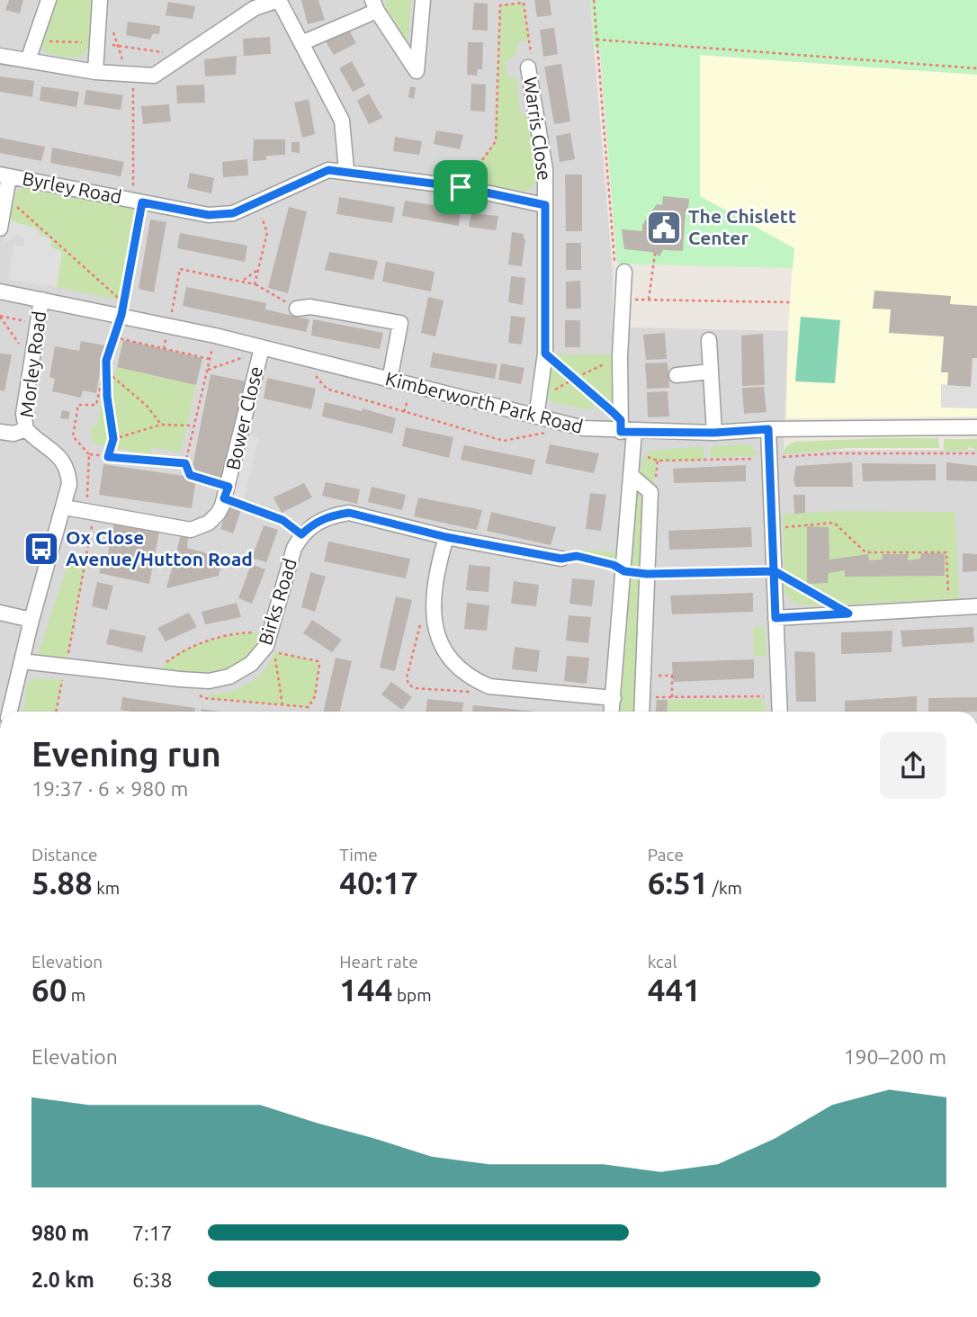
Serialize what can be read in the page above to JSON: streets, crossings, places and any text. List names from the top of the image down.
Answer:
{
  "streets": {
    "street": [
      "Warris Close",
      "Byrley Road",
      "Morley Road",
      "Kimberworth Park Road",
      "Bower Close",
      "Birks Road"
    ]
  },
  "crossings": [
    ["Warris Close", "Byrley Road"],
    ["Warris Close", "Kimberworth Park Road"],
    ["Morley Road", "Kimberworth Park Road"],
    ["Kimberworth Park Road", "Bower Close"]
  ],
  "places": {
    "public building": ["The Chislett Center"],
    "bus stop": ["Ox Close Avenue/Hutton Road"]
  },
  "page": {
    "heading": ["Evening run", "19:37 · 6 × 980 m"],
    "stats": [
      ["Distance", "5.88 km"],
      ["Time", "40:17"],
      ["Pace", "6:51 /km"],
      ["Elevation", "60 m"],
      ["Heart rate", "144 bpm"],
      ["kcal", "441"]
    ],
    "chart": ["Elevation", "190–200 m"],
    "list": [
      {
        "name": "980 m",
        "note": "7:17"
      },
      {
        "name": "2.0 km",
        "note": "6:38"
      }
    ]
  }
}
